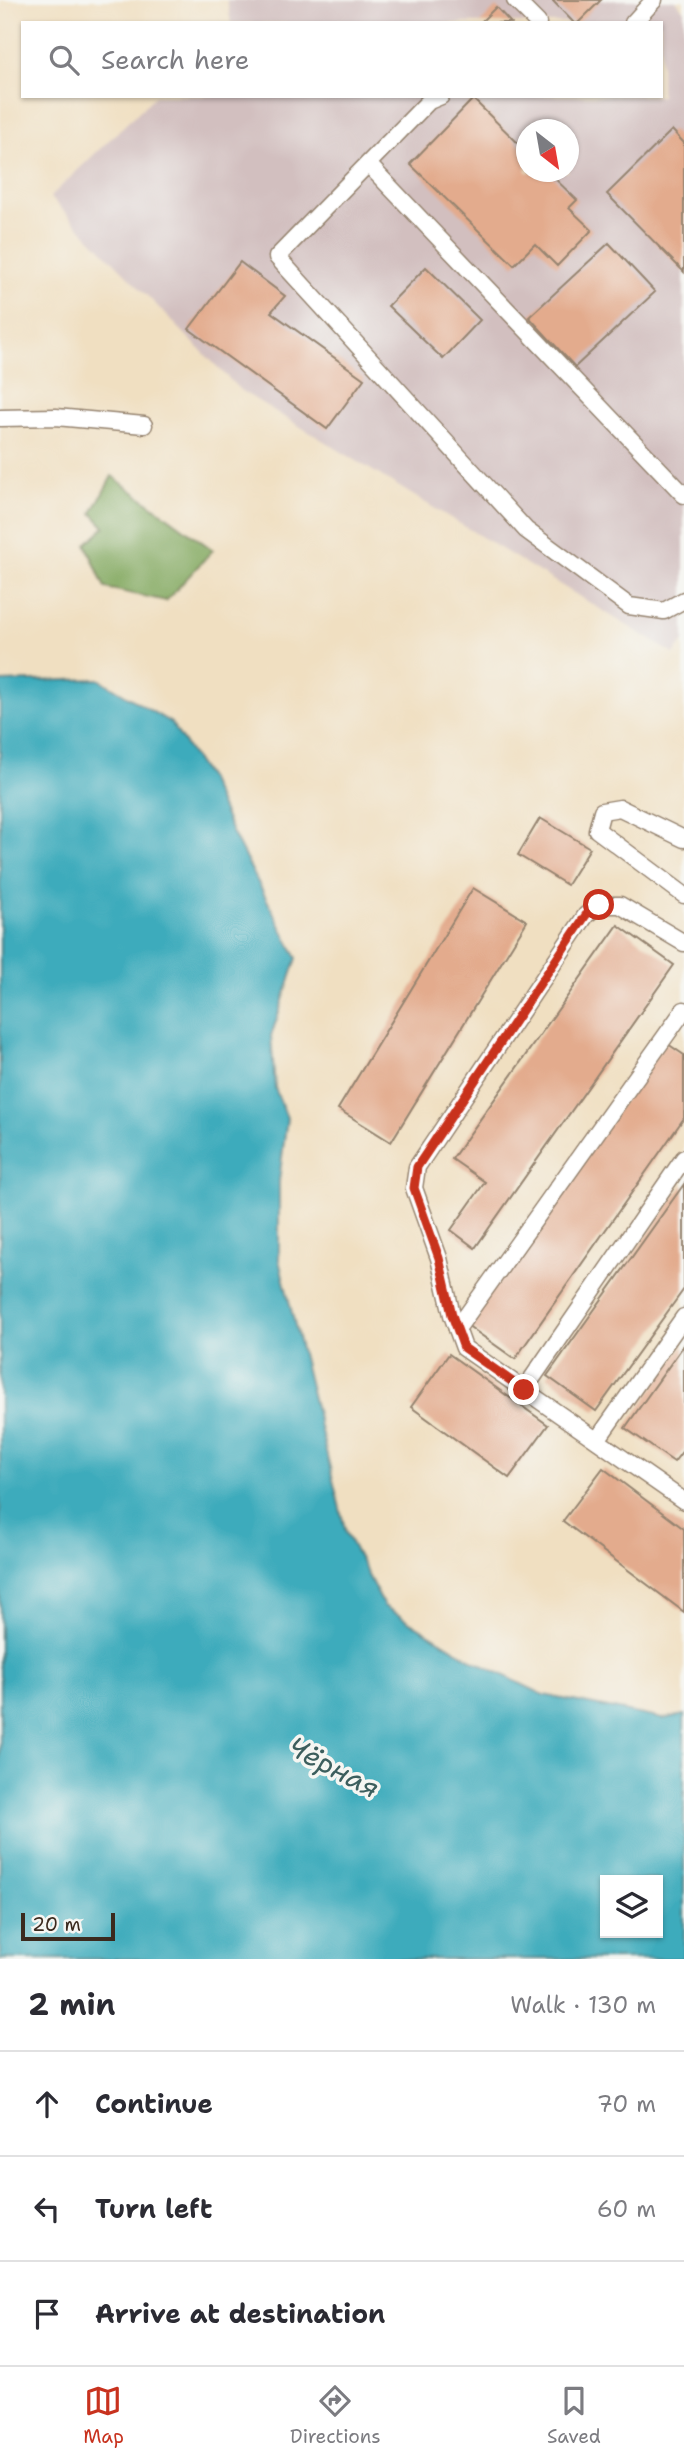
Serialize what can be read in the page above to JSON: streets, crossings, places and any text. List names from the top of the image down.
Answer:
{
  "water": ["Чёрная"],
  "scale_bar": "20 m",
  "north": "bottom right",
  "page": {
    "search": "Search here",
    "scale": "20 m",
    "heading": ["2 min", "Walk · 130 m"],
    "list": [
      ["Continue", "70 m"],
      ["Turn left", "60 m"],
      "Arrive at destination"
    ],
    "nav": ["Map", "Directions", "Saved"]
  }
}
